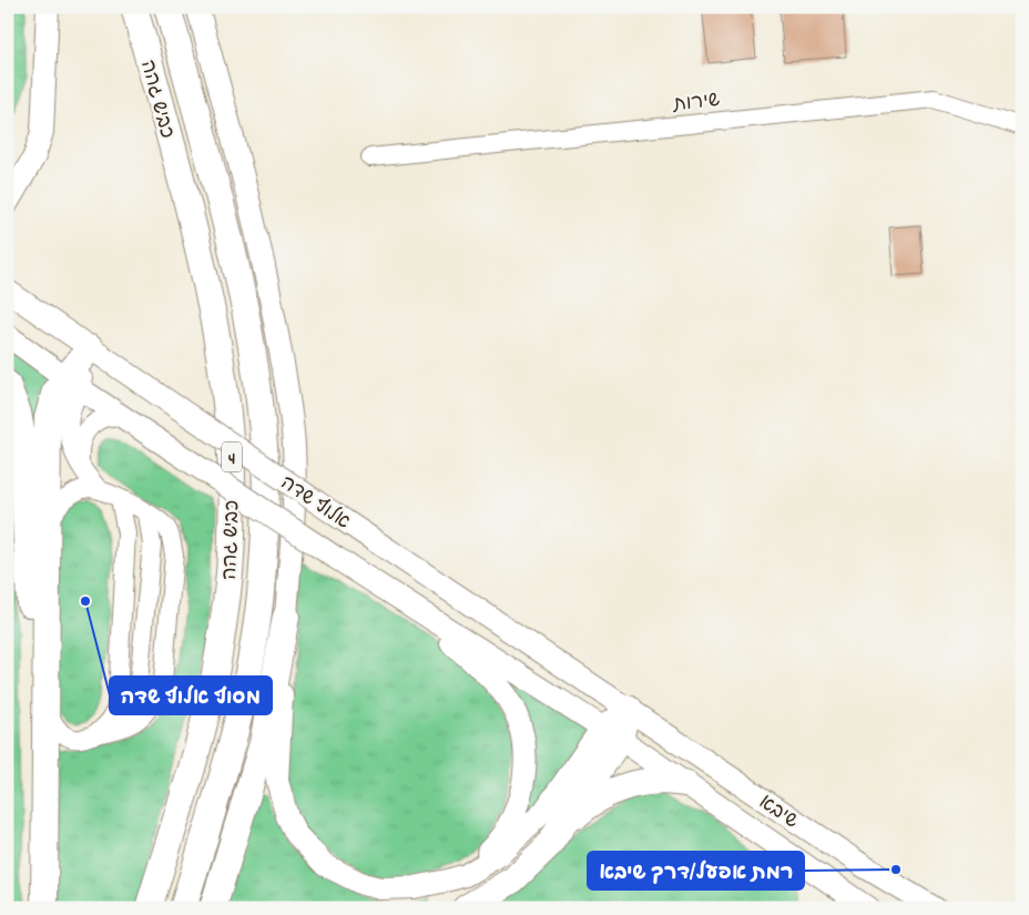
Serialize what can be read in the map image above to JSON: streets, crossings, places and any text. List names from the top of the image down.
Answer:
{
  "streets": {
    "highway": ["כביש גהה", "4"],
    "main road": ["אלוף שדה", "שיבא"],
    "street": ["שירות"]
  },
  "crossings": [
    ["אלוף שדה", "שיבא"]
  ],
  "places": ["מסוף אלוף שדה", "רמת אפעל/דרך שיבא"]
}
